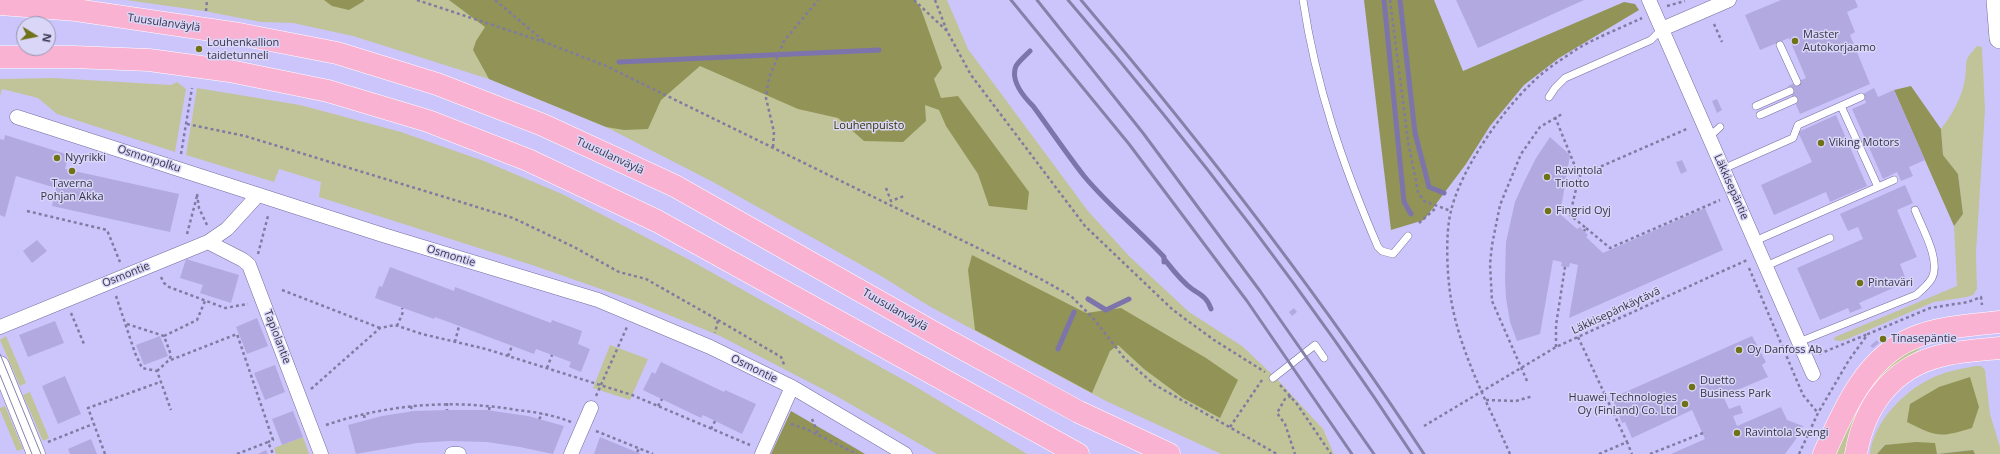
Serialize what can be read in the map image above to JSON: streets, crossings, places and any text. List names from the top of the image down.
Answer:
{
  "streets": {
    "highway": ["Tuusulanväylä"],
    "street": [
      "Osmonpolku",
      "Läkkisepäntie",
      "Osmontie",
      "Tapiolantie"
    ],
    "path": ["Läkkisepänkäytävä"]
  },
  "crossings": [
    ["Osmonpolku", "Osmontie"],
    ["Läkkisepäntie", "Läkkisepänkäytävä"]
  ],
  "parks": ["Louhenpuisto"],
  "places": [
    "Master Autokorjaamo",
    "Louhenkallion taidetunneli",
    "Viking Motors",
    "Nyyrikki",
    "Taverna Pohjan Akka",
    "Ravintola Triotto",
    "Fingrid Oyj",
    "Pintaväri",
    "Tinasepäntie",
    "Oy Danfoss Ab",
    "Duetto Business Park",
    "Huawei Technologies Oy (Finland) Co. Ltd",
    "Ravintola Svengi"
  ],
  "north": "right"
}
